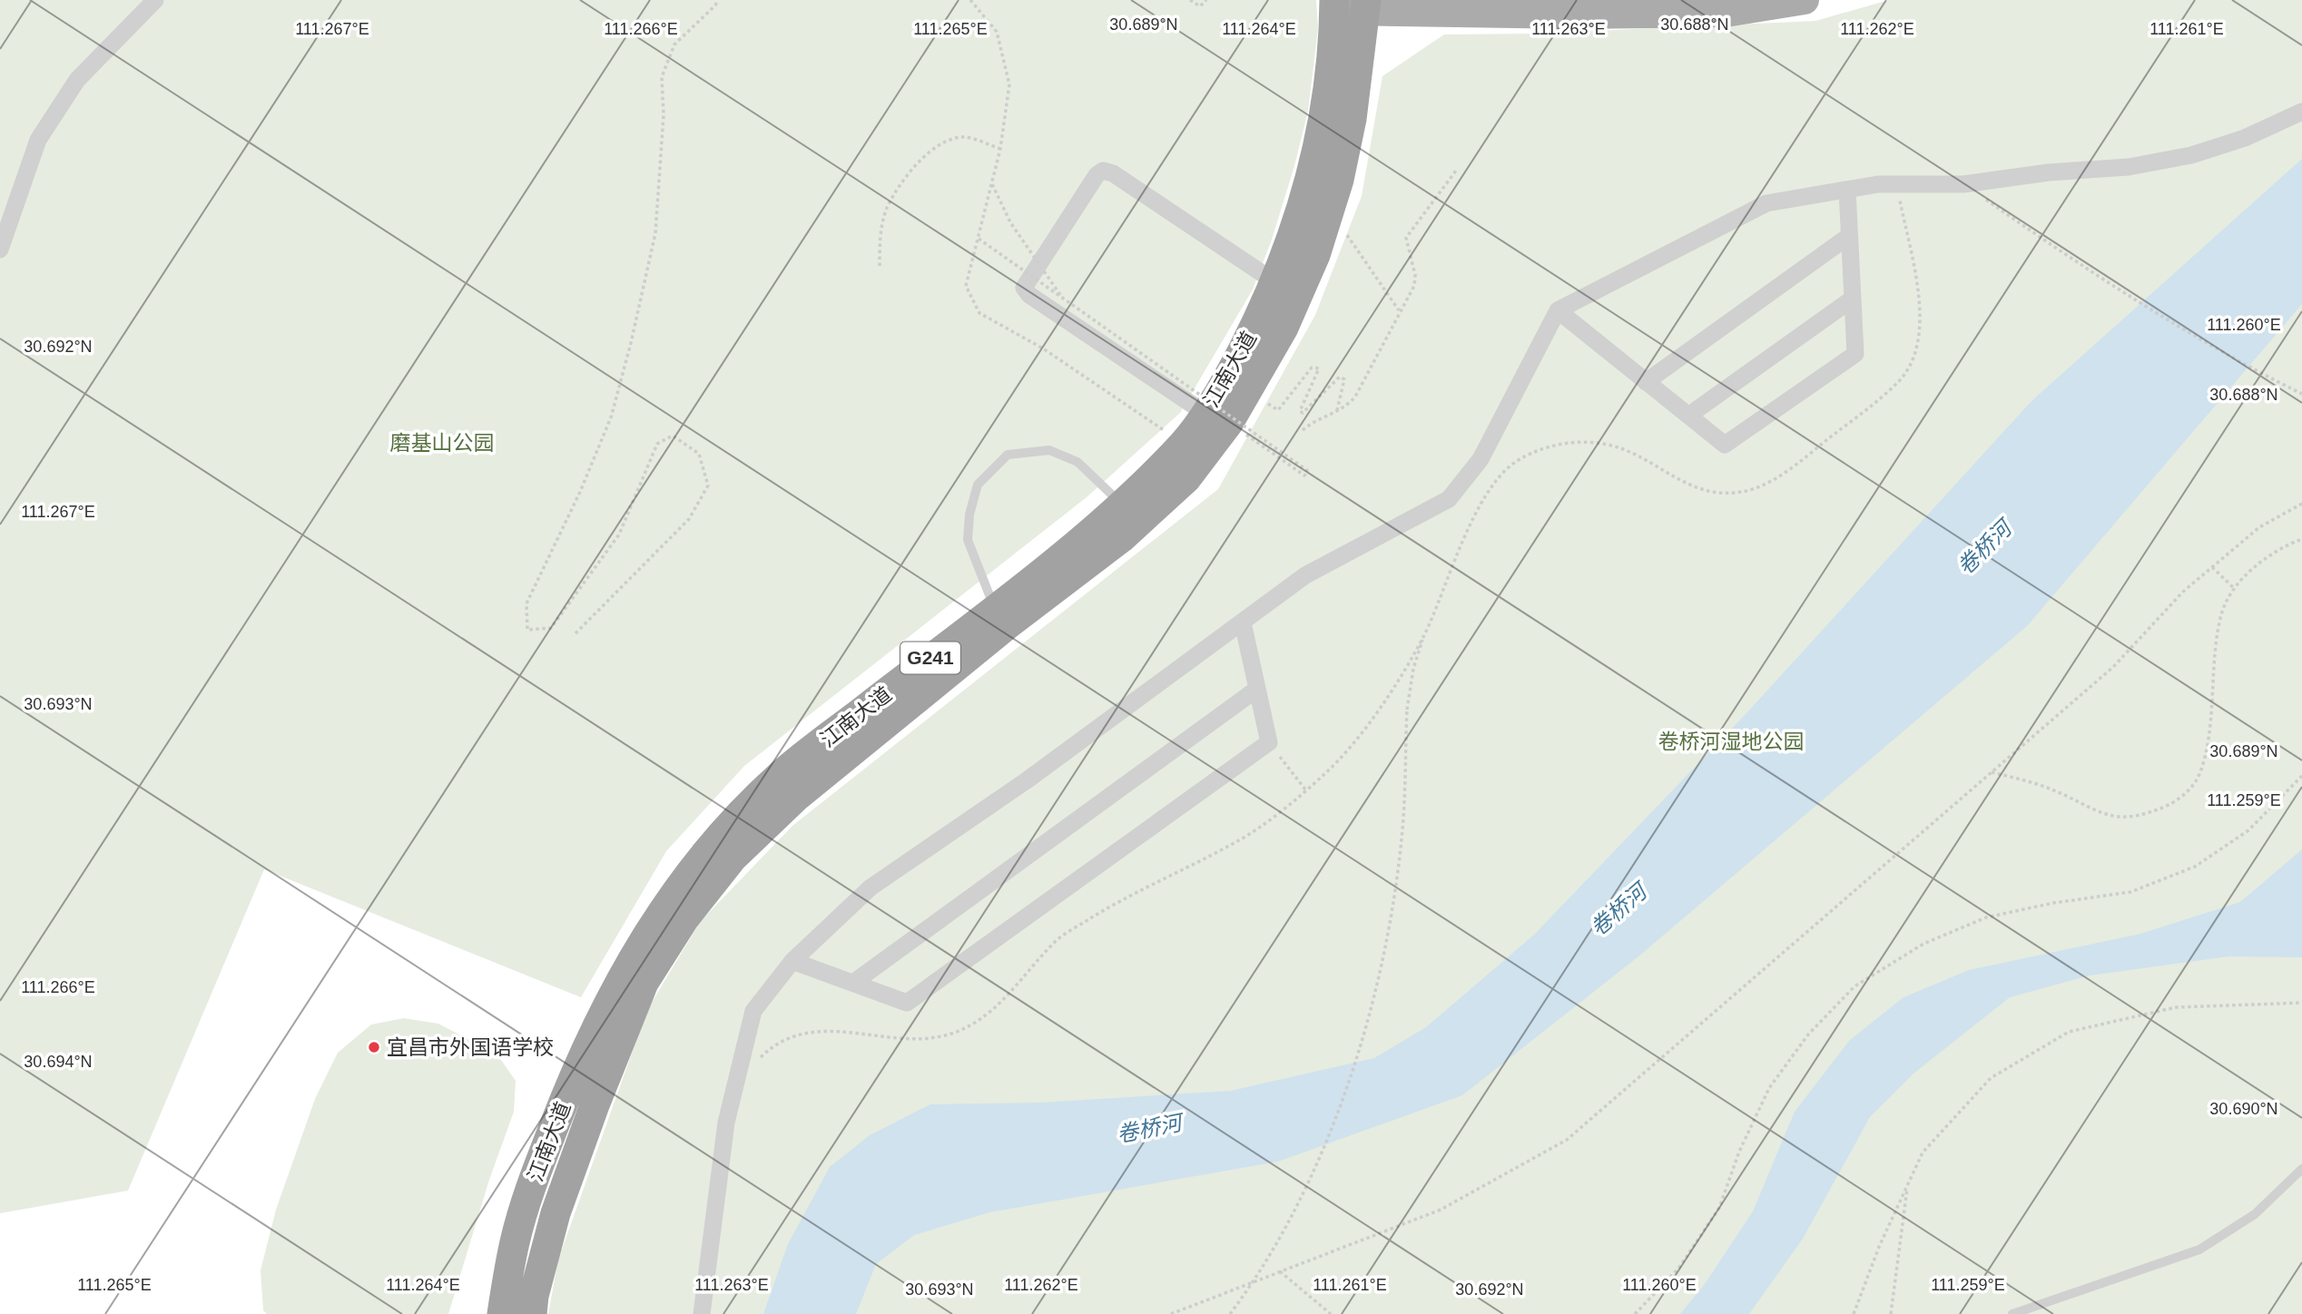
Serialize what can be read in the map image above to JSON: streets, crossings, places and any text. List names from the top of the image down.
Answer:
{
  "streets": {
    "highway": ["江南大道", "G241"]
  },
  "water": ["卷桥河"],
  "parks": ["磨基山公园", "卷桥河湿地公园"],
  "places": ["宜昌市外国语学校"],
  "coordinates": [
    "30.688°N",
    "30.689°N",
    "111.263°E",
    "111.267°E",
    "111.266°E",
    "111.265°E",
    "111.264°E",
    "111.262°E",
    "111.261°E",
    "111.260°E",
    "30.692°N",
    "30.693°N",
    "111.259°E",
    "30.694°N",
    "30.690°N"
  ]
}
